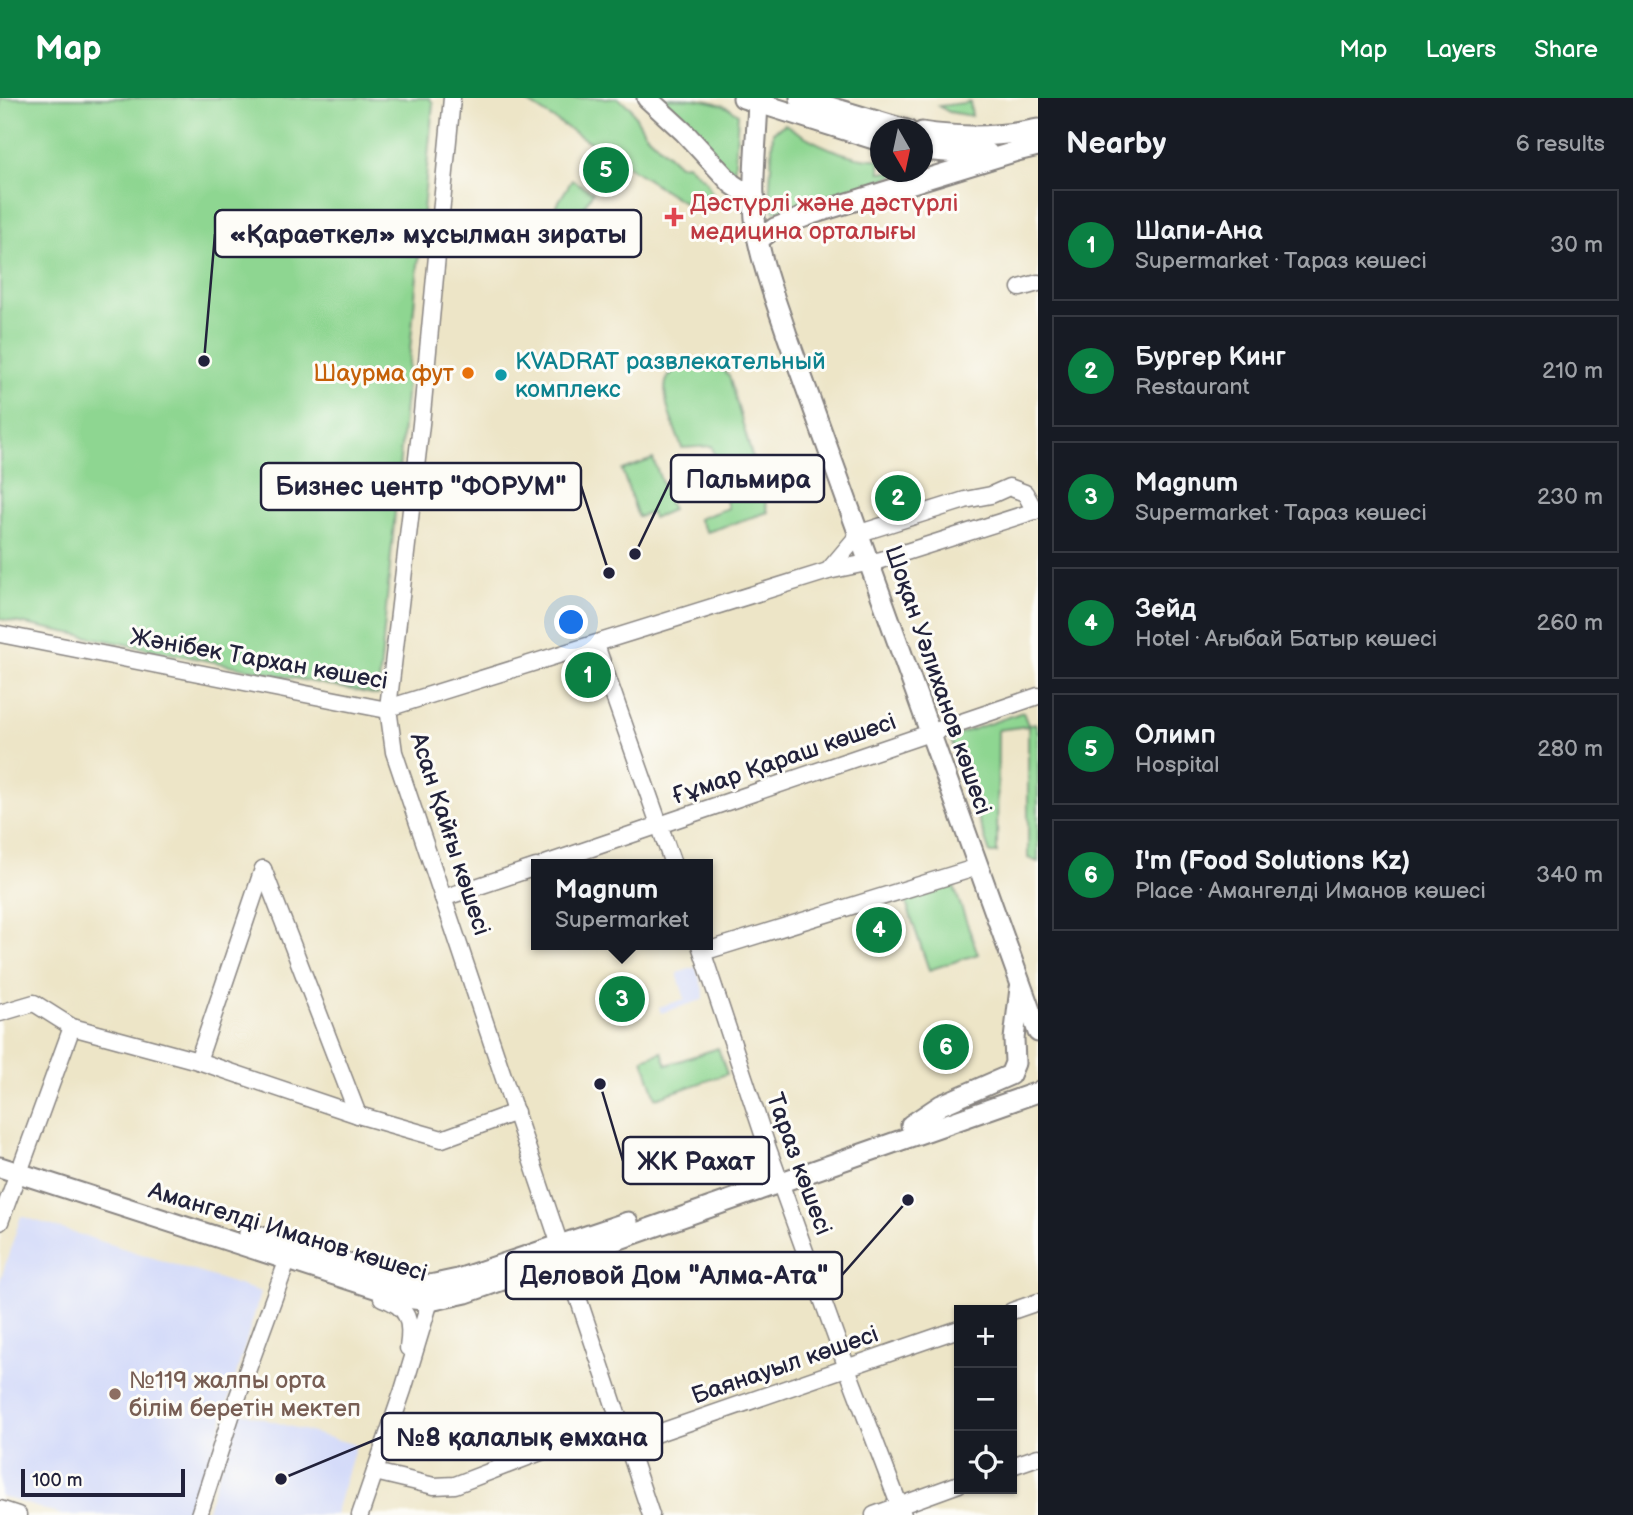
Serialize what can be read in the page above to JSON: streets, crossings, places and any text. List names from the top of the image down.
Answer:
{
  "streets": {
    "main road": ["Шоқан Уәлиханов көшесі", "Амангелді Иманов көшесі"],
    "street": [
      "Жәнібек Тархан көшесі",
      "Ғұмар Қараш көшесі",
      "Асан Қайғы көшесі",
      "Тараз көшесі",
      "Баянауыл көшесі"
    ]
  },
  "crossings": [
    ["Жәнібек Тархан көшесі", "Шоқан Уәлиханов көшесі"],
    ["Жәнібек Тархан көшесі", "Асан Қайғы көшесі"],
    ["Шоқан Уәлиханов көшесі", "Ғұмар Қараш көшесі"],
    ["Асан Қайғы көшесі", "Амангелді Иманов көшесі"],
    ["Асан Қайғы көшесі", "Баянауыл көшесі"],
    ["Тараз көшесі", "Амангелді Иманов көшесі"],
    ["Тараз көшесі", "Баянауыл көшесі"]
  ],
  "places": {
    "health": ["Дәстүрлі және дәстүрлі медицина орталығы"],
    "other": [
      "«Қараөткел» мұсылман зираты",
      "Шаурма фут",
      "KVADRAT развлекательный комплекс",
      "Пальмира",
      "Бизнес центр \"ФОРУМ\"",
      "ЖК Рахат",
      "Деловой Дом \"Алма-Ата\"",
      "№119 жалпы орта білім беретін мектеп",
      "№8 қалалық емхана"
    ]
  },
  "scale_bar": "100 m",
  "north": "bottom",
  "page": {
    "header": "Map",
    "nav": ["Map", "Layers", "Share"],
    "heading": ["Nearby", "6 results"],
    "pins": [
      "5",
      "2",
      "1",
      "4",
      "3",
      "6"
    ],
    "list": [
      {
        "mark": "1",
        "name": "Шапи-Ана",
        "note": "Supermarket · Тараз көшесі",
        "value": "30 m"
      },
      {
        "mark": "2",
        "name": "Бургер Кинг",
        "note": "Restaurant",
        "value": "210 m"
      },
      {
        "mark": "3",
        "name": "Magnum",
        "note": "Supermarket · Тараз көшесі",
        "value": "230 m"
      },
      {
        "mark": "4",
        "name": "Зейд",
        "note": "Hotel · Ағыбай Батыр көшесі",
        "value": "260 m"
      },
      {
        "mark": "5",
        "name": "Олимп",
        "note": "Hospital",
        "value": "280 m"
      },
      {
        "mark": "6",
        "name": "I'm (Food Solutions Kz)",
        "note": "Place · Амангелді Иманов көшесі",
        "value": "340 m"
      }
    ],
    "popup": ["Magnum", "Supermarket"],
    "map_buttons": ["+", "−"],
    "scale": "100 m"
  }
}
